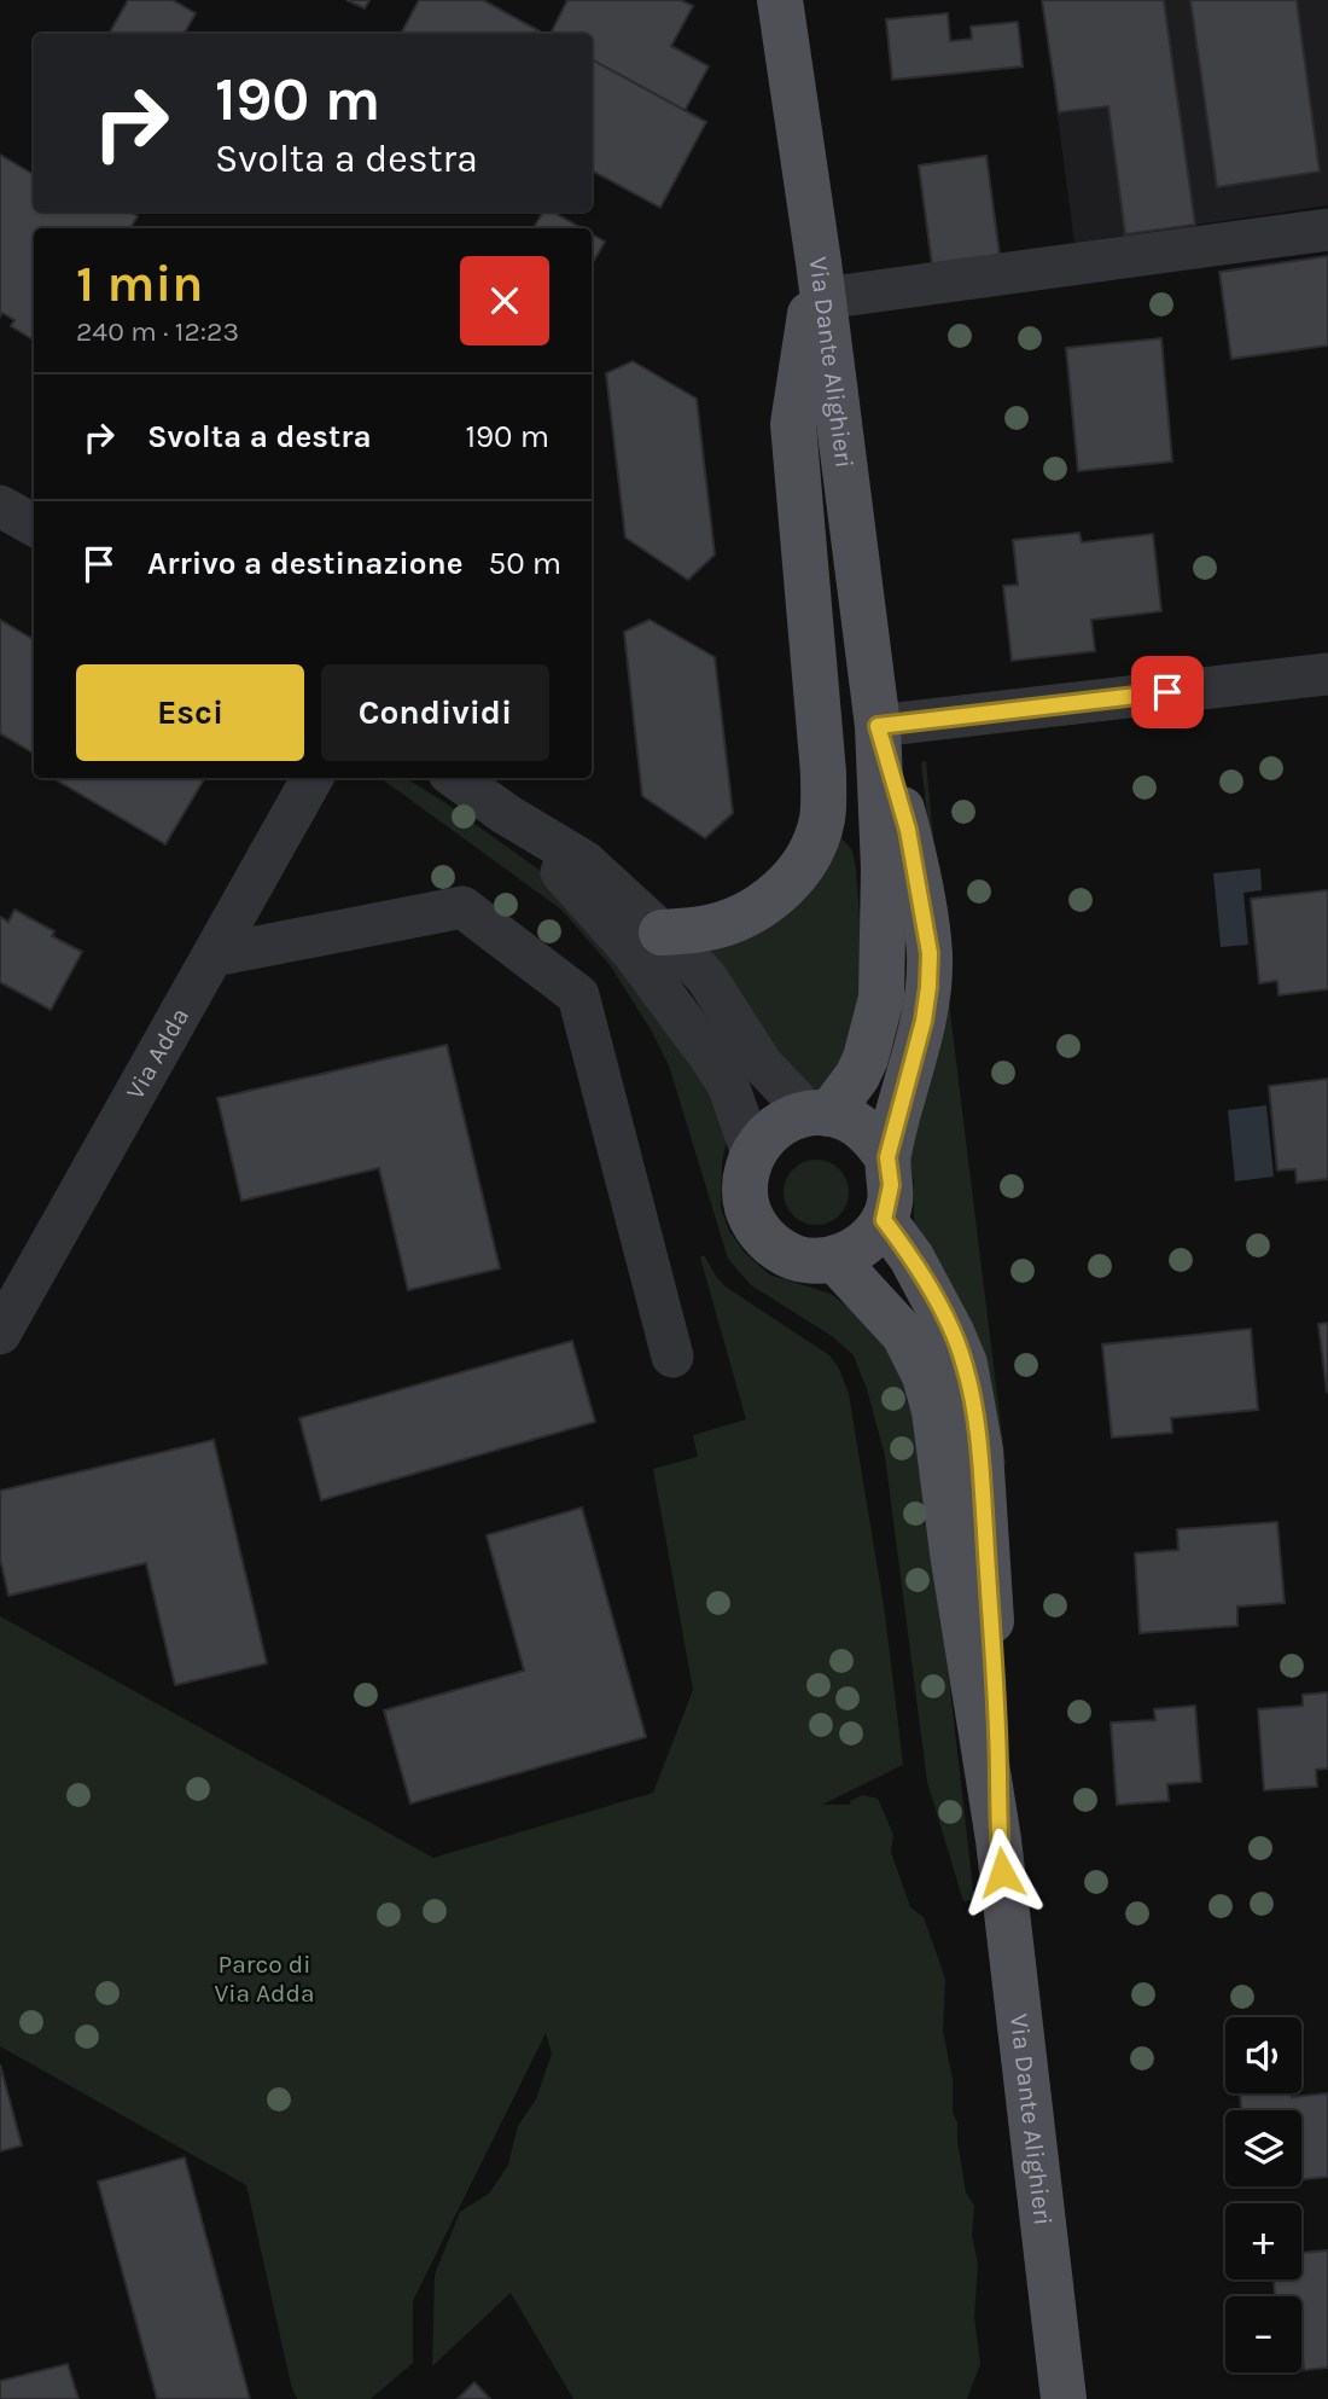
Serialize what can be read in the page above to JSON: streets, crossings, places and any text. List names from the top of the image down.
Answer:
{
  "streets": {
    "main road": ["Via Dante Alighieri"],
    "street": ["Via Adda"]
  },
  "parks": ["Parco di Via Adda"],
  "page": {
    "turn": ["190 m", "Svolta a destra"],
    "heading": ["1 min", "240 m · 12:23"],
    "list": [
      {
        "name": "Svolta a destra",
        "value": "190 m"
      },
      {
        "name": "Arrivo a destinazione",
        "value": "50 m"
      }
    ],
    "buttons": ["Esci", "Condividi"],
    "map_buttons": ["+", "−"]
  }
}
